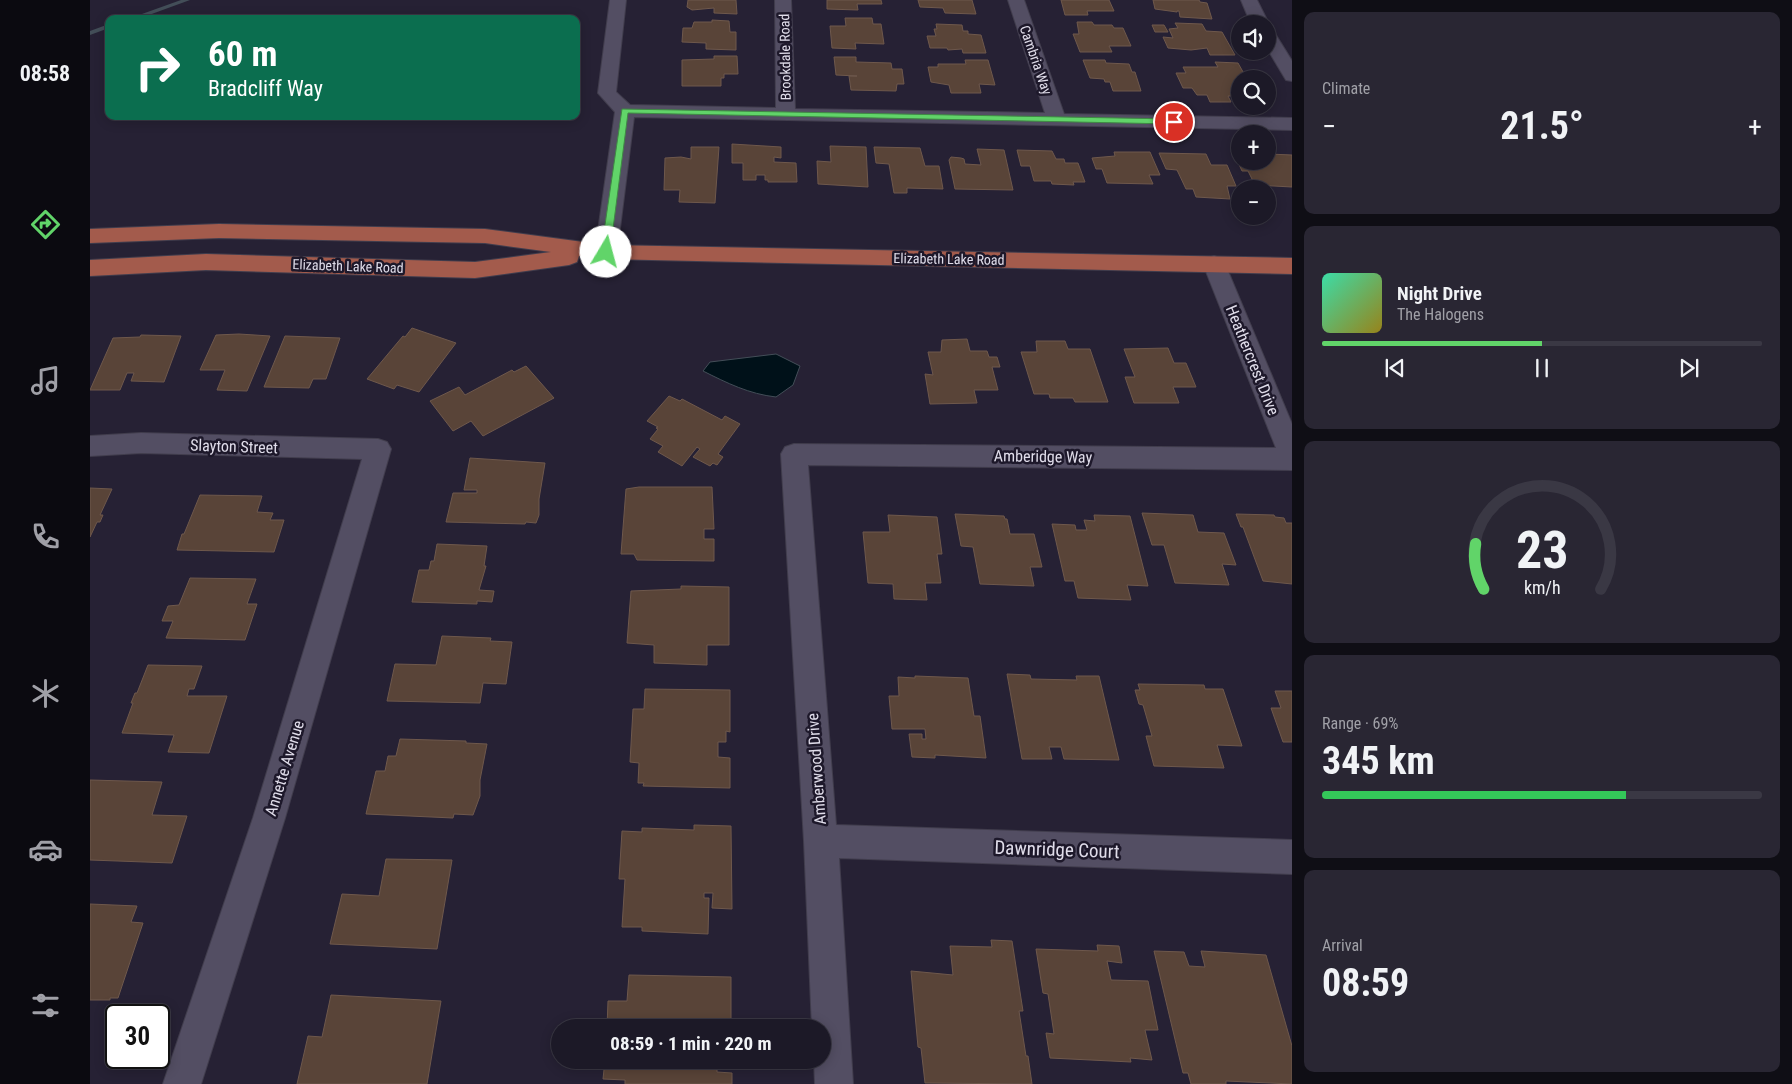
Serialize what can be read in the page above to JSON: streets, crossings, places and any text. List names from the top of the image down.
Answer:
{
  "streets": {
    "main road": ["Elizabeth Lake Road"],
    "street": [
      "Brookdale Road",
      "Cambria Way",
      "Heathercrest Drive",
      "Slayton Street",
      "Amberidge Way",
      "Annette Avenue",
      "Amberwood Drive",
      "Dawnridge Court"
    ]
  },
  "crossings": [
    ["Elizabeth Lake Road", "Heathercrest Drive"],
    ["Heathercrest Drive", "Amberidge Way"],
    ["Slayton Street", "Annette Avenue"],
    ["Amberidge Way", "Amberwood Drive"],
    ["Amberwood Drive", "Dawnridge Court"]
  ],
  "page": {
    "tabs": "08:58",
    "tile": [
      "Climate",
      ["Range · 69%", "345 km"],
      ["Arrival", "08:59"]
    ],
    "map_buttons": ["+", "−"],
    "turn": ["60 m", "Bradcliff Way"],
    "heat": ["−", "21.5°", "+"],
    "song": ["Night Drive", "The Halogens"],
    "limit": "30",
    "trip": "08:59 · 1 min · 220 m",
    "gauge": ["23", "km/h"]
  }
}
